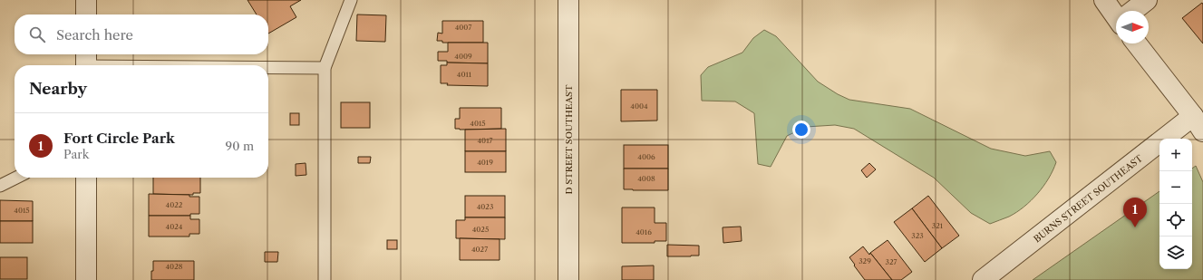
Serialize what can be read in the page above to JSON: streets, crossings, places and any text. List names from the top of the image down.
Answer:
{
  "streets": {
    "street": ["D STREET SOUTHEAST", "BURNS STREET SOUTHEAST"]
  },
  "house_numbers": [
    "4007",
    "4009",
    "4011",
    "4004",
    "4015",
    "4017",
    "4006",
    "4019",
    "4008",
    "4022",
    "4023",
    "4015",
    "321",
    "4024",
    "4025",
    "4016",
    "323",
    "4027",
    "329",
    "327",
    "4028"
  ],
  "north": "right",
  "page": {
    "search": "Search here",
    "heading": "Nearby",
    "list": [
      {
        "mark": "1",
        "name": "Fort Circle Park",
        "note": "Park",
        "value": "90 m"
      }
    ],
    "map_buttons": ["+", "−"],
    "pins": "1"
  }
}
